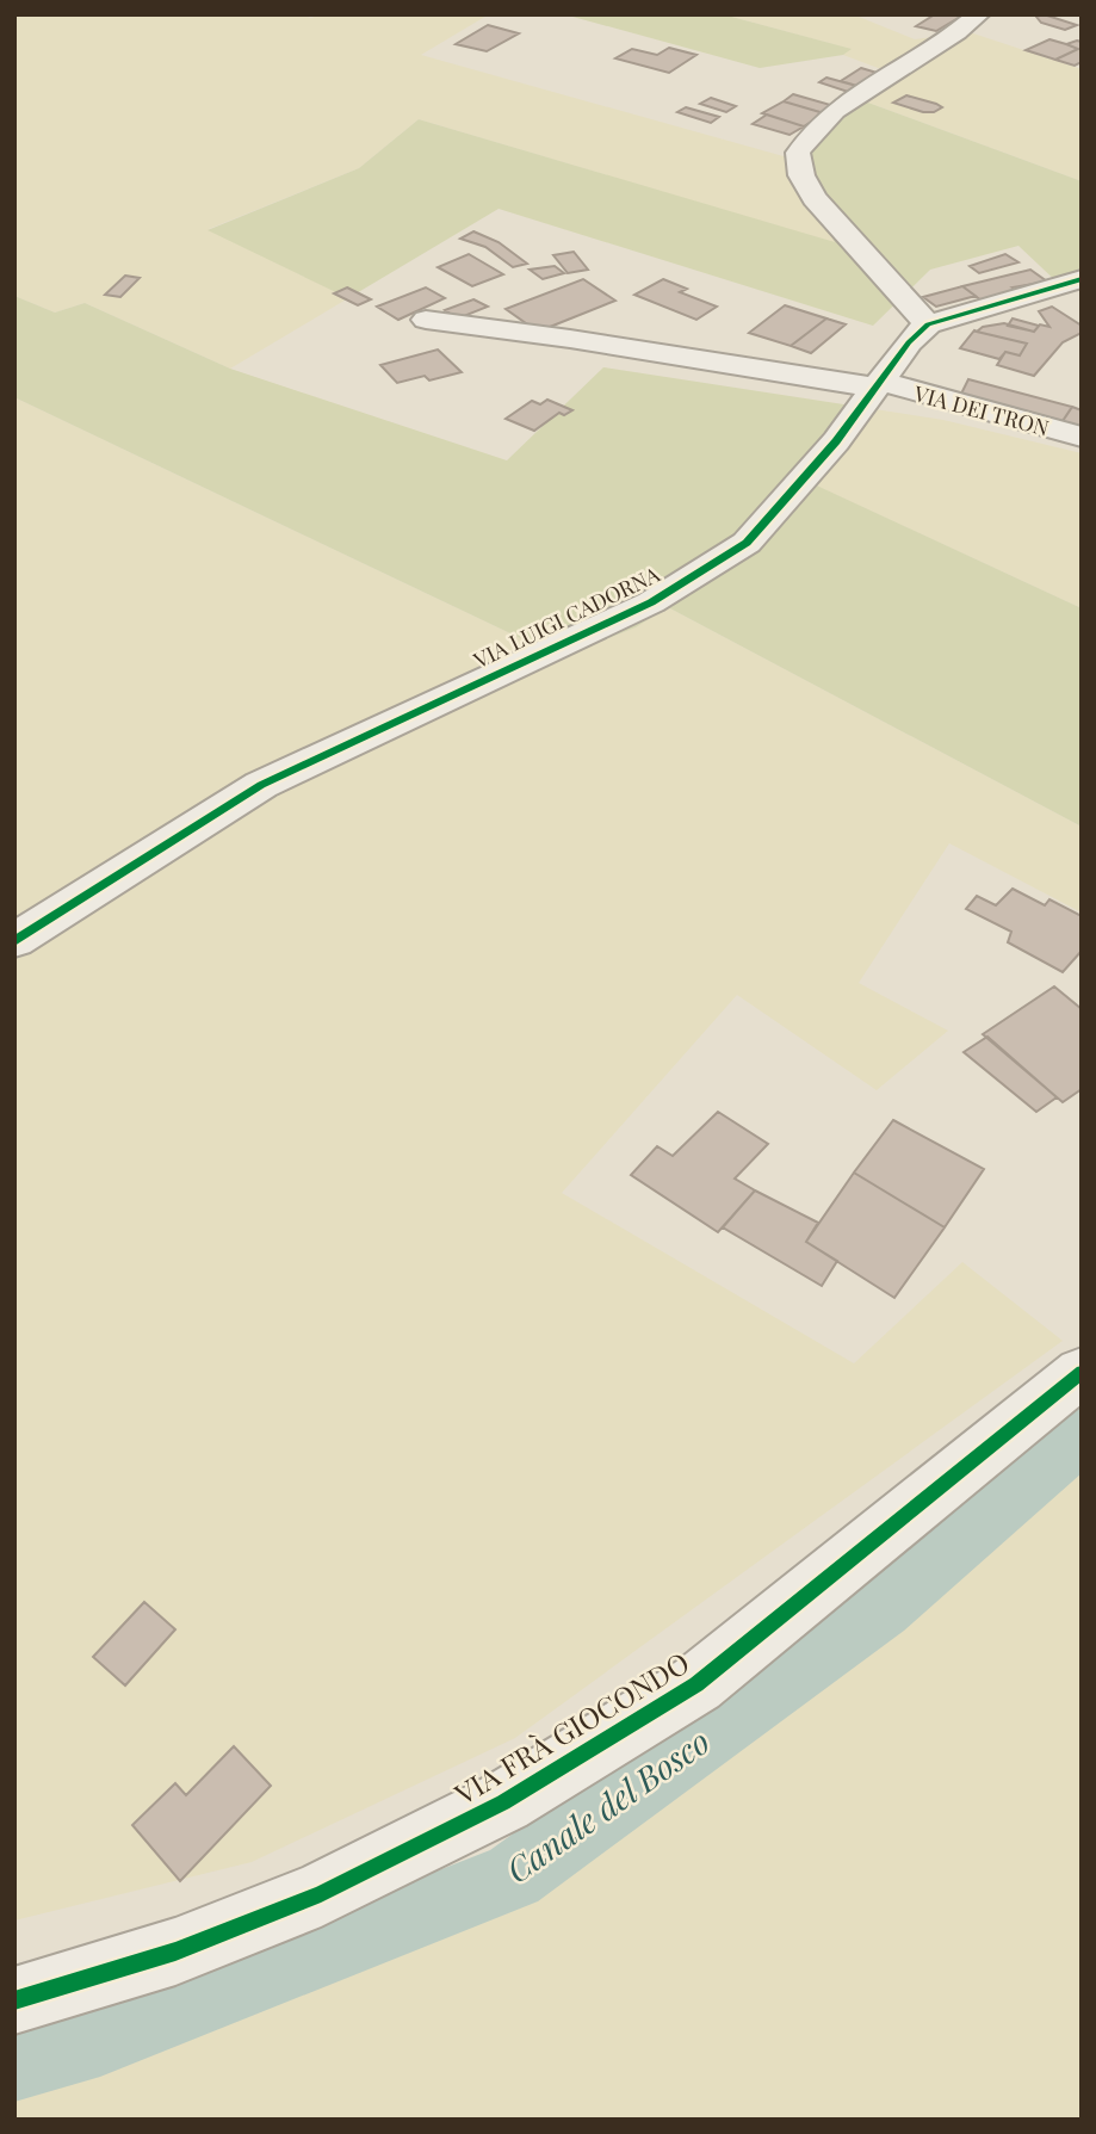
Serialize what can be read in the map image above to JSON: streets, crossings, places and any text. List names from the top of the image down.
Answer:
{
  "streets": {
    "street": ["VIA DEI TRON", "VIA LUIGI CADORNA", "VIA FRÀ GIOCONDO"]
  },
  "crossings": [
    ["VIA DEI TRON", "VIA LUIGI CADORNA"]
  ],
  "water": ["Canale del Bosco"]
}
